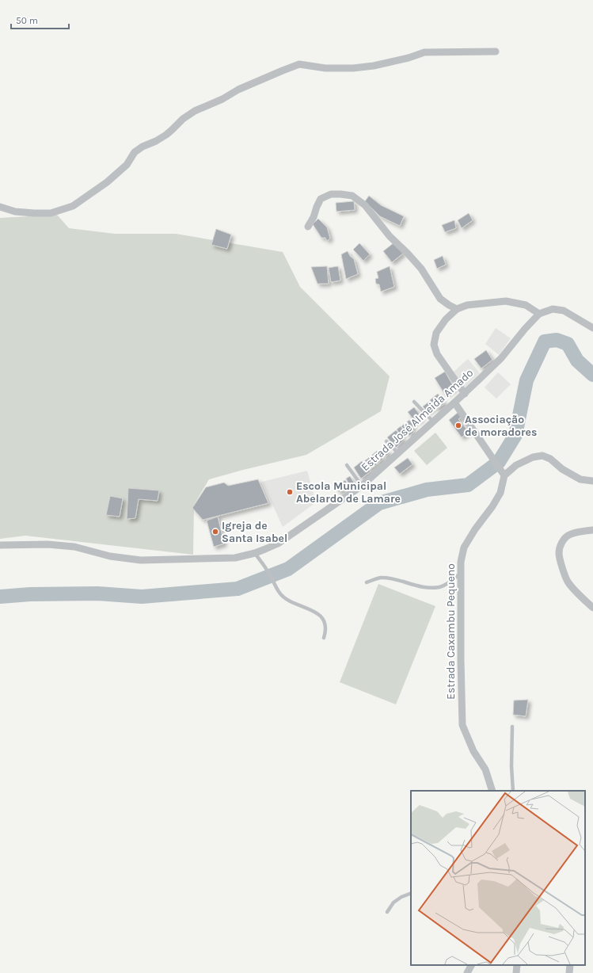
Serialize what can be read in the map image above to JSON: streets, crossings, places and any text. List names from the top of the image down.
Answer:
{
  "streets": {
    "street": ["Estrada José Almeida Amado", "Estrada Caxambu Pequeno"]
  },
  "places": ["Associação de moradores", "Escola Municipal Abelardo de Lamare", "Igreja de Santa Isabel"],
  "scale_bar": "50 m"
}
